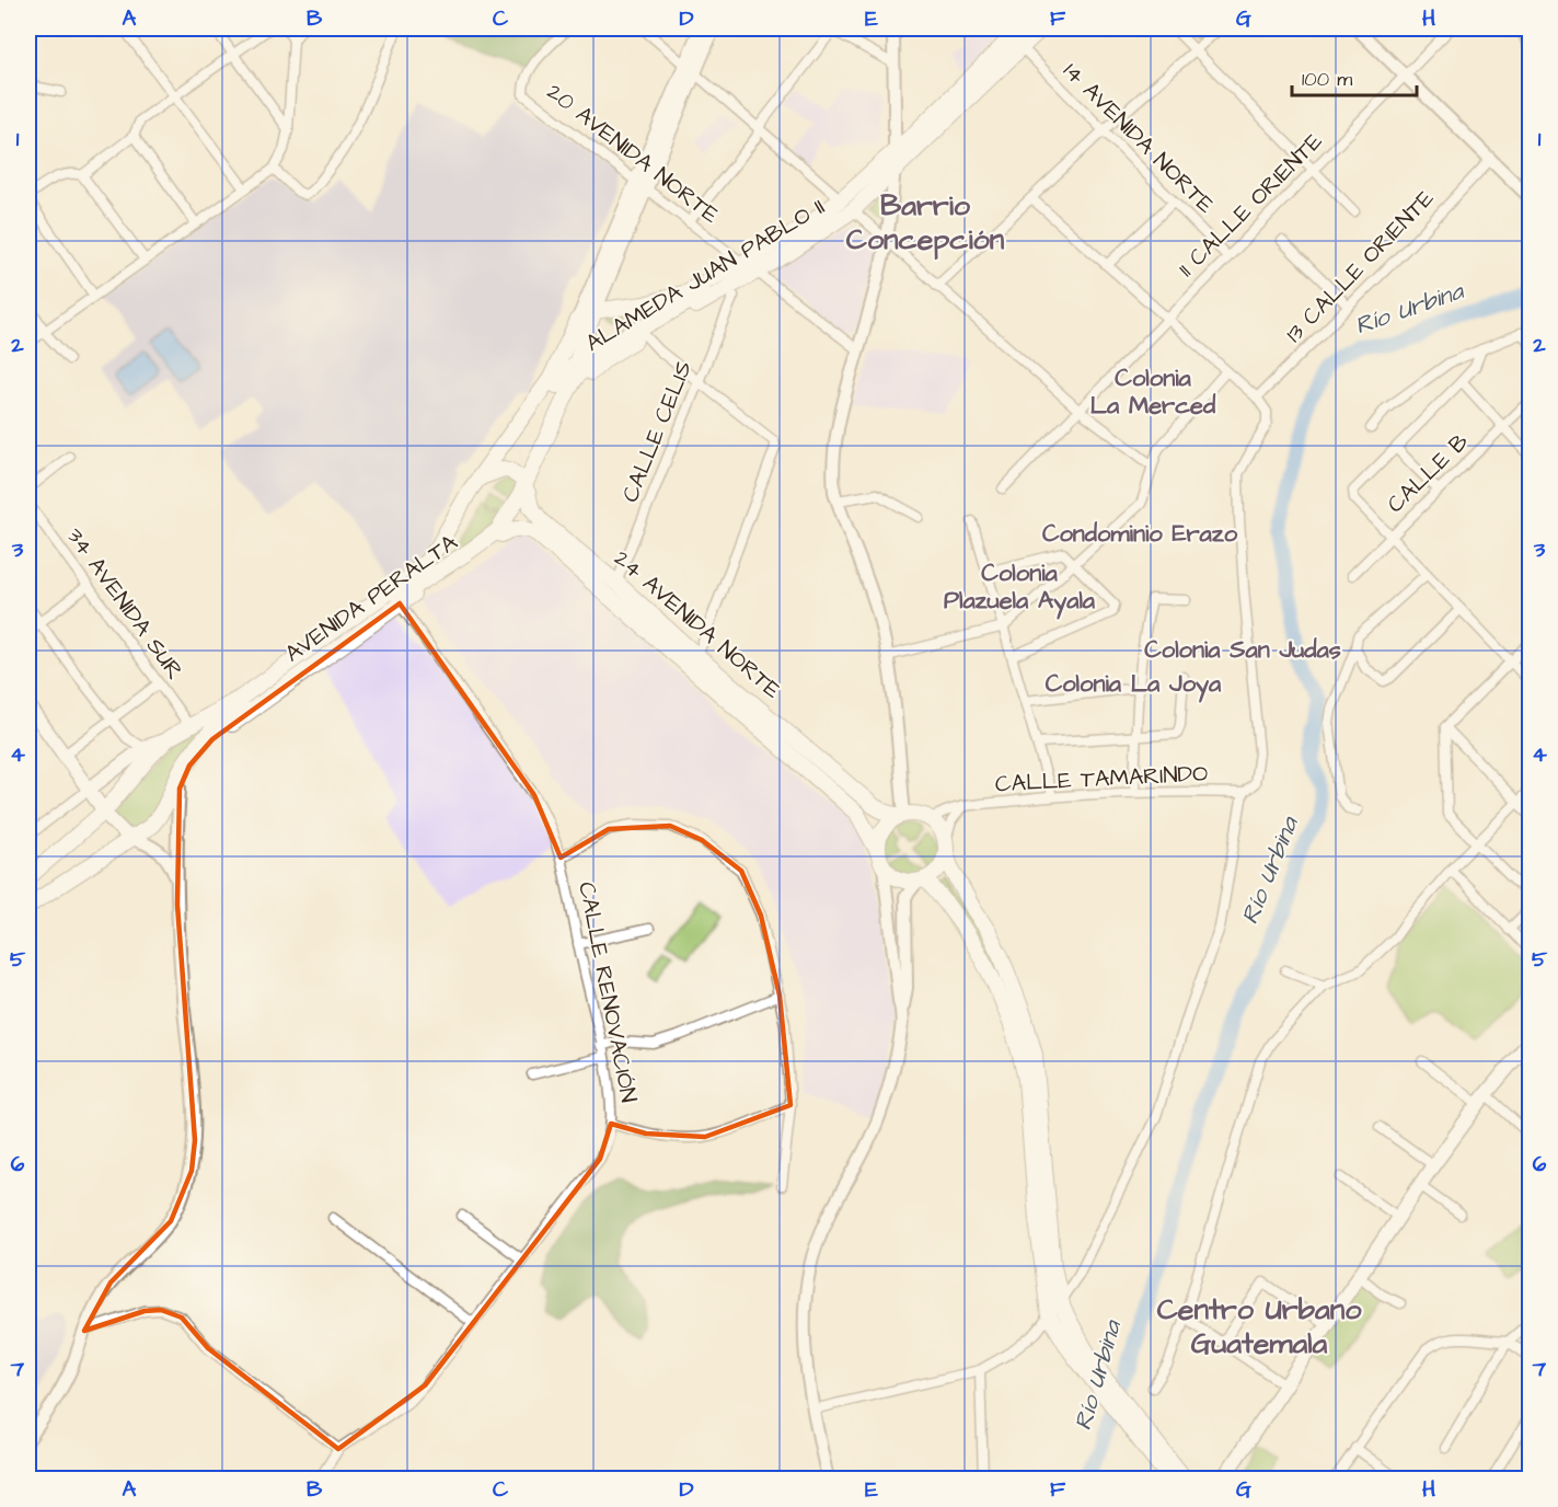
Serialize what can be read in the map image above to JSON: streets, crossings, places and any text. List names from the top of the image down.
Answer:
{
  "streets": {
    "main road": ["ALAMEDA JUAN PABLO II", "AVENIDA PERALTA", "24 AVENIDA NORTE"],
    "street": [
      "14 AVENIDA NORTE",
      "20 AVENIDA NORTE",
      "11 CALLE ORIENTE",
      "13 CALLE ORIENTE",
      "CALLE CELIS",
      "CALLE B",
      "34 AVENIDA SUR",
      "CALLE TAMARINDO",
      "CALLE RENOVACIÓN"
    ]
  },
  "crossings": [
    ["14 AVENIDA NORTE", "11 CALLE ORIENTE"],
    ["14 AVENIDA NORTE", "ALAMEDA JUAN PABLO II"],
    ["20 AVENIDA NORTE", "ALAMEDA JUAN PABLO II"],
    ["ALAMEDA JUAN PABLO II", "AVENIDA PERALTA"],
    ["CALLE CELIS", "24 AVENIDA NORTE"],
    ["AVENIDA PERALTA", "34 AVENIDA SUR"],
    ["AVENIDA PERALTA", "24 AVENIDA NORTE"],
    ["AVENIDA PERALTA", "CALLE RENOVACIÓN"],
    ["24 AVENIDA NORTE", "CALLE TAMARINDO"]
  ],
  "districts": [
    "Barrio Concepción",
    "Colonia La Merced",
    "Condominio Erazo",
    "Colonia Plazuela Ayala",
    "Colonia San Judas",
    "Colonia La Joya",
    "Centro Urbano Guatemala"
  ],
  "water": ["Río Urbina"],
  "scale_bar": "100 m",
  "grid": {
    "columns": [
      "A",
      "B",
      "C",
      "D",
      "E",
      "F",
      "G",
      "H"
    ],
    "rows": [
      "1",
      "2",
      "3",
      "4",
      "5",
      "6",
      "7"
    ]
  }
}
